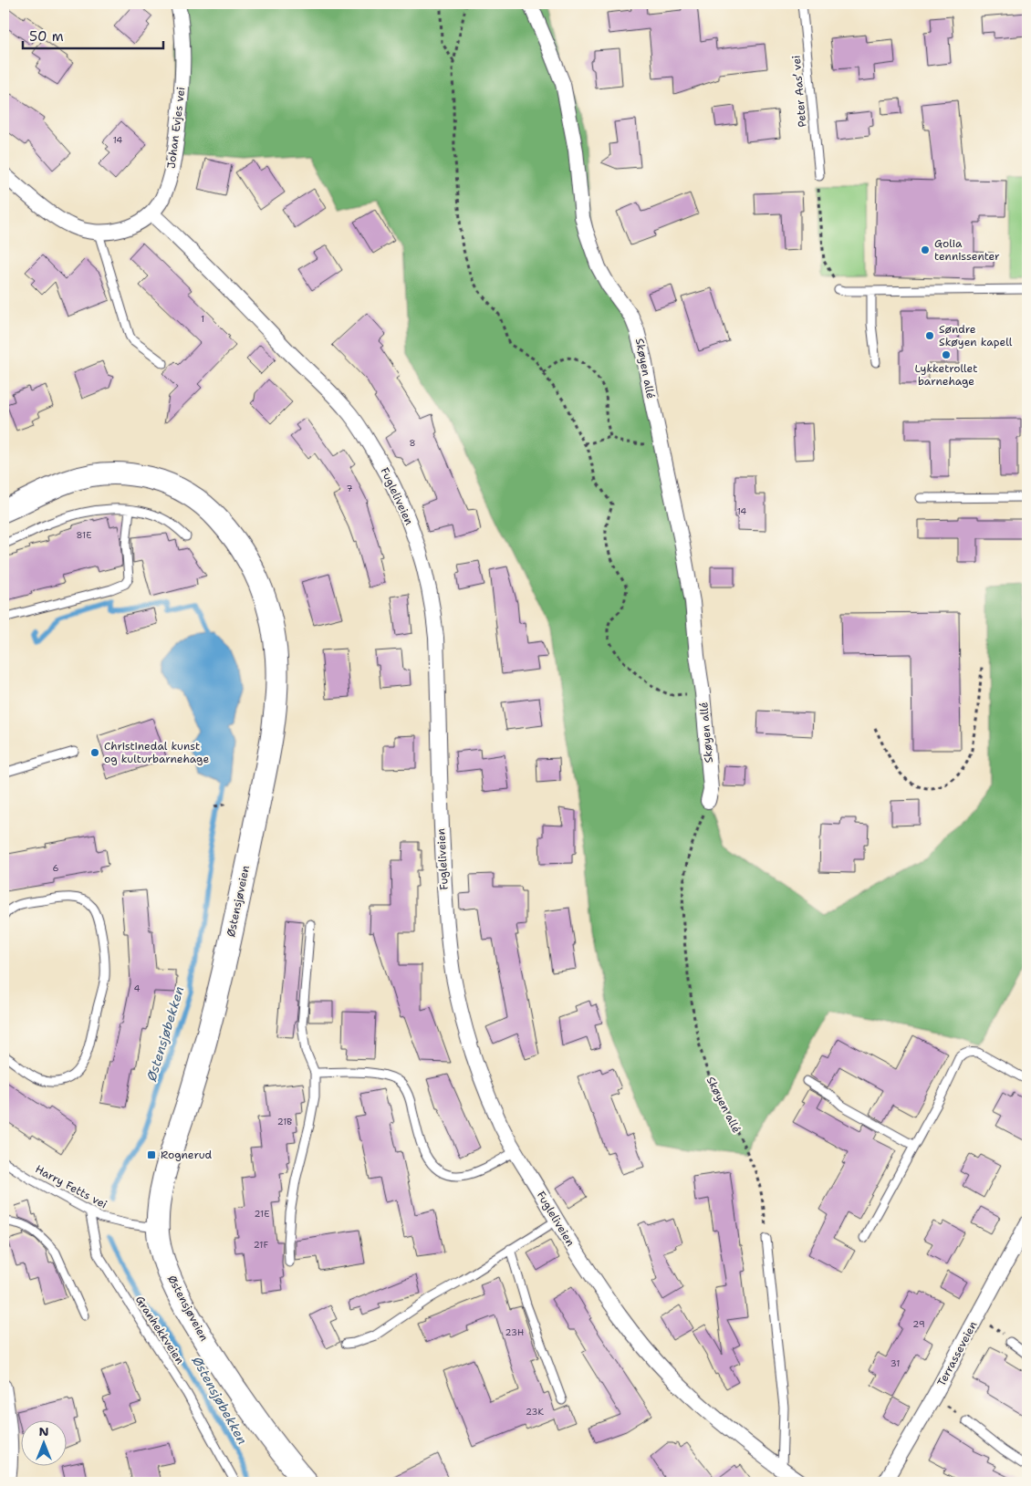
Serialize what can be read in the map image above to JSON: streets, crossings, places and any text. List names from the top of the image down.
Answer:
{
  "streets": {
    "main road": ["Østensjøveien"],
    "street": [
      "Johan Evjes vei",
      "Skøyen allé",
      "Fugleliveien",
      "Terrasseveien"
    ],
    "lane": ["Peter Aas’ vei", "Harry Fetts vei", "Granhekkveien"]
  },
  "crossings": [
    ["Johan Evjes vei", "Fugleliveien"],
    ["Østensjøveien", "Harry Fetts vei"],
    ["Harry Fetts vei", "Granhekkveien"]
  ],
  "water": ["Østensjøbekken"],
  "places": {
    "other": [
      "Golia tennissenter",
      "Søndre Skøyen kapell",
      "Lykketrollet barnehage",
      "Christinedal kunst og kulturbarnehage"
    ],
    "transit": ["Rognerud"]
  },
  "house_numbers": [
    "14",
    "1",
    "8",
    "7",
    "14",
    "81E",
    "6",
    "4",
    "21B",
    "21E",
    "21F",
    "29",
    "23H",
    "31",
    "23K"
  ],
  "scale_bar": "50 m",
  "north": "top"
}
